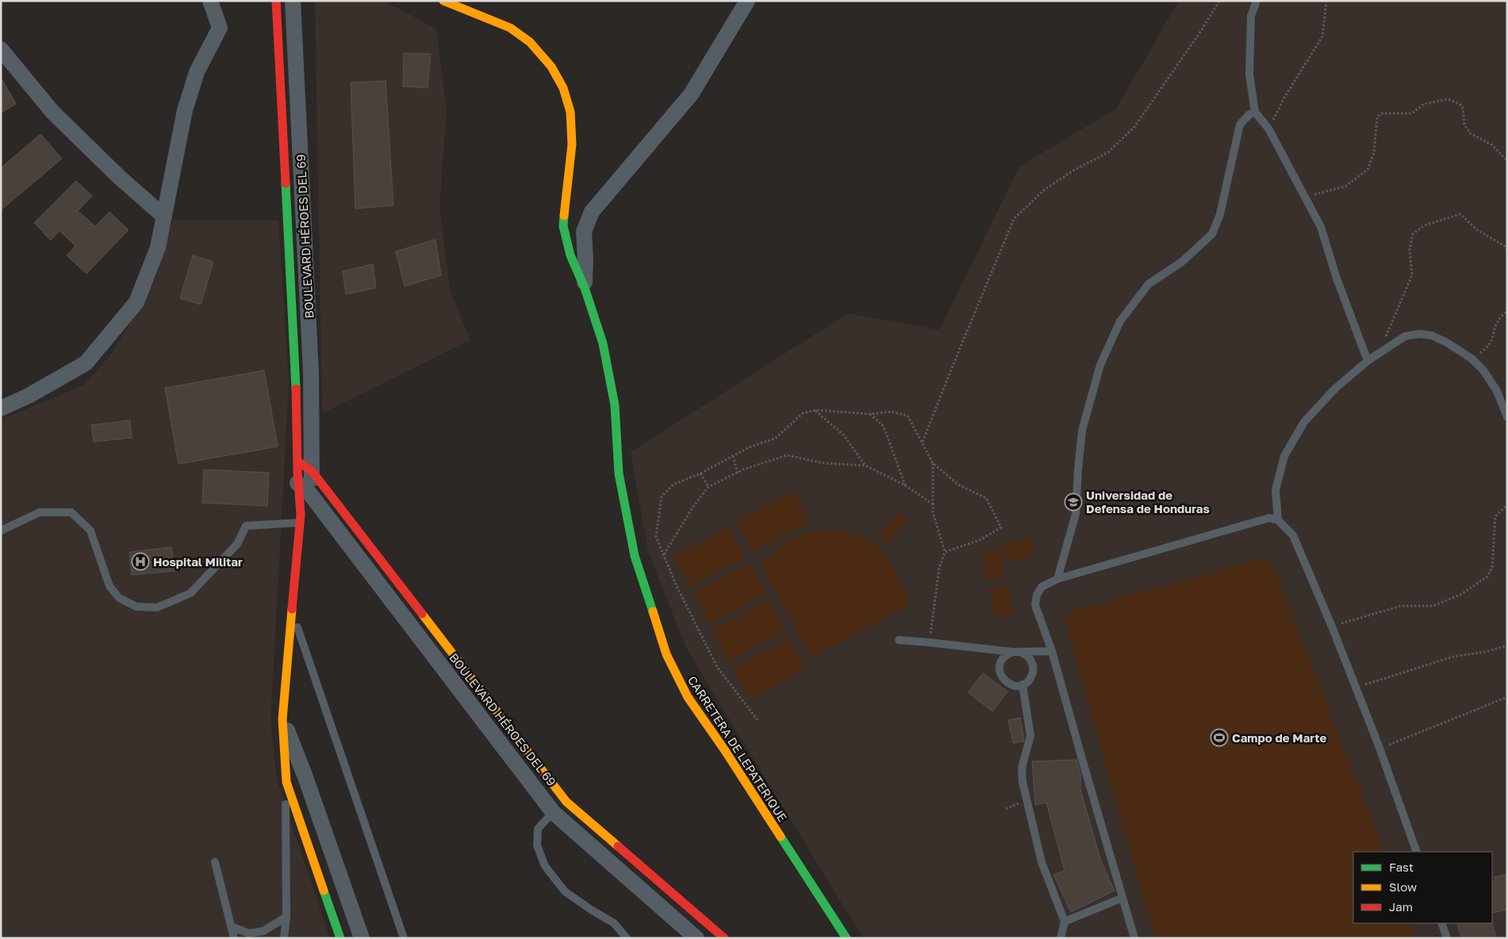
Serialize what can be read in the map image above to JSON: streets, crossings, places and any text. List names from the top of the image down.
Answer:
{
  "streets": {
    "street": ["BOULEVARD HÉROES DEL 69", "CARRETERA DE LEPATERIQUE"]
  },
  "places": {
    "school or university": ["Universidad de Defensa de Honduras"],
    "hospital": ["Hospital Militar"],
    "sports": ["Campo de Marte"]
  },
  "legend": ["Fast", "Slow", "Jam"]
}
